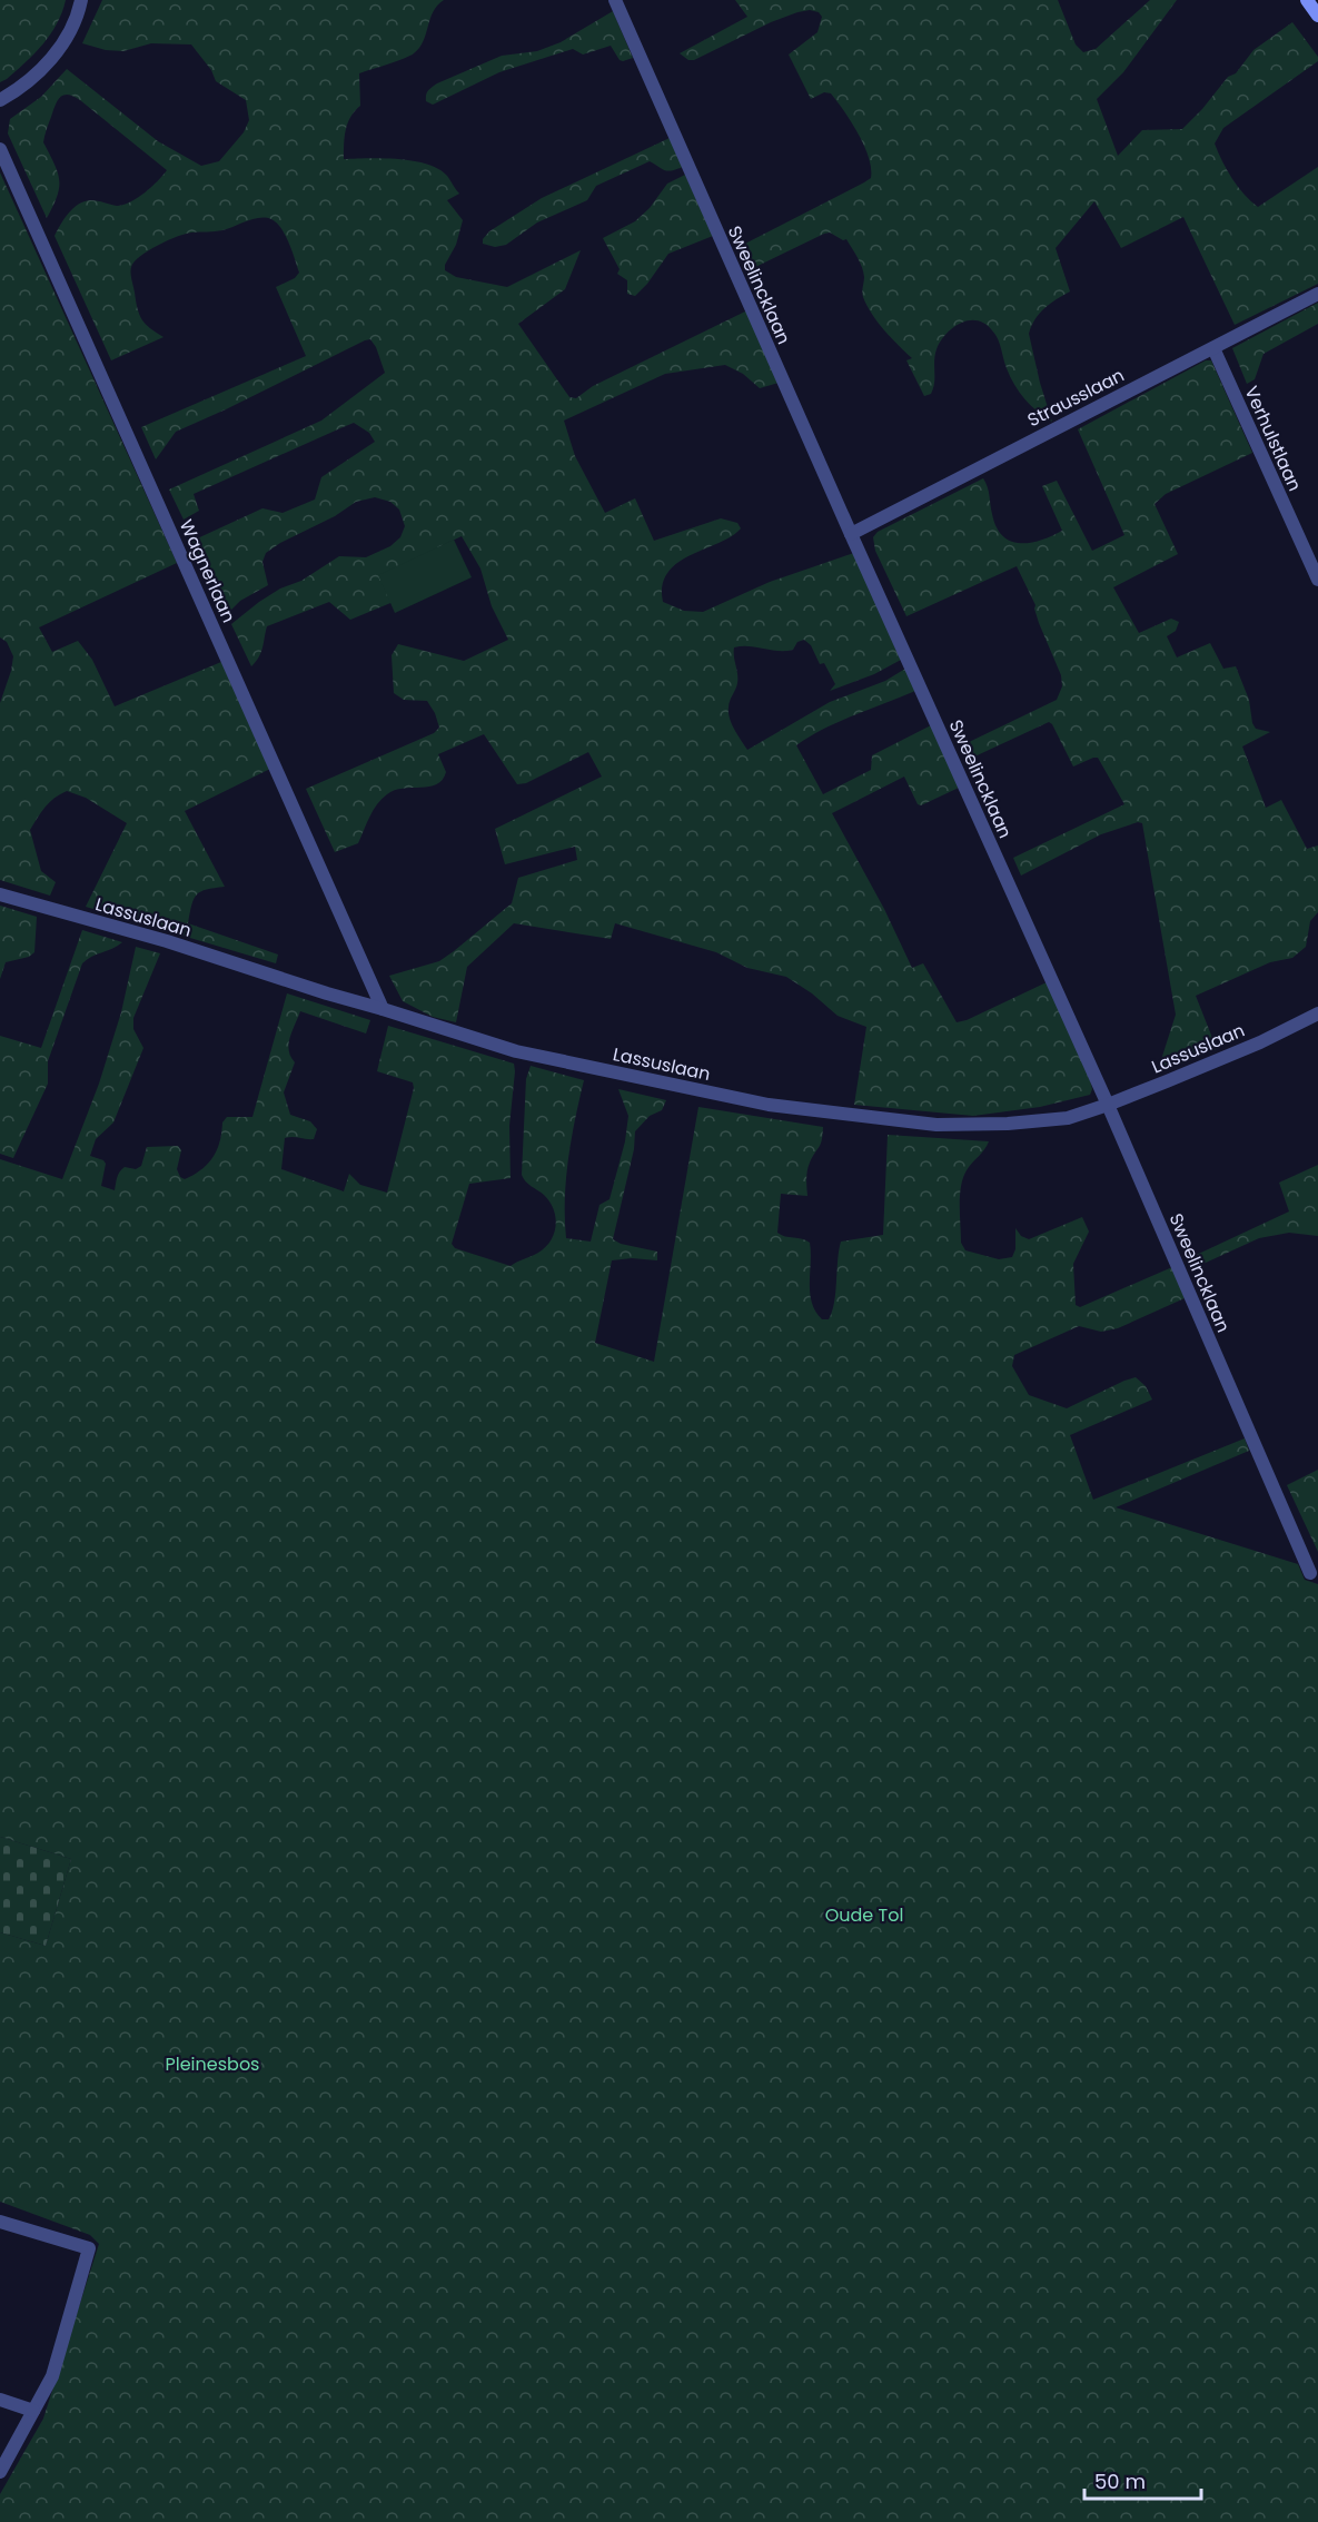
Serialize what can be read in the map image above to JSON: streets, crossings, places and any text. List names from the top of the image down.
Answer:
{
  "streets": {
    "street": [
      "Sweelincklaan",
      "Strausslaan",
      "Verhulstlaan",
      "Wagnerlaan",
      "Lassuslaan"
    ]
  },
  "crossings": [
    ["Sweelincklaan", "Strausslaan"],
    ["Sweelincklaan", "Lassuslaan"],
    ["Strausslaan", "Verhulstlaan"],
    ["Wagnerlaan", "Lassuslaan"]
  ],
  "parks": ["Oude Tol", "Pleinesbos"],
  "scale_bar": "50 m"
}
